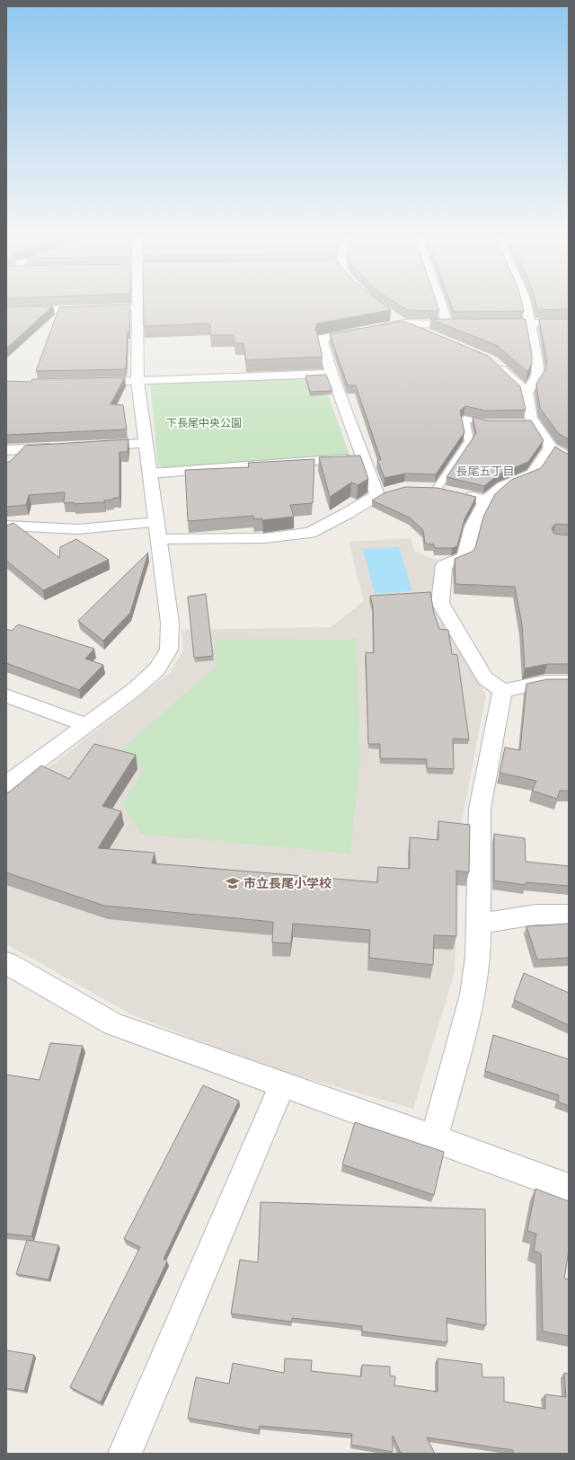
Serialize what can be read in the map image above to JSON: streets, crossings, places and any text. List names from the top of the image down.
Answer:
{
  "districts": ["長尾五丁目"],
  "parks": ["下長尾中央公園"],
  "places": {
    "school or university": ["市立長尾小学校"]
  }
}
